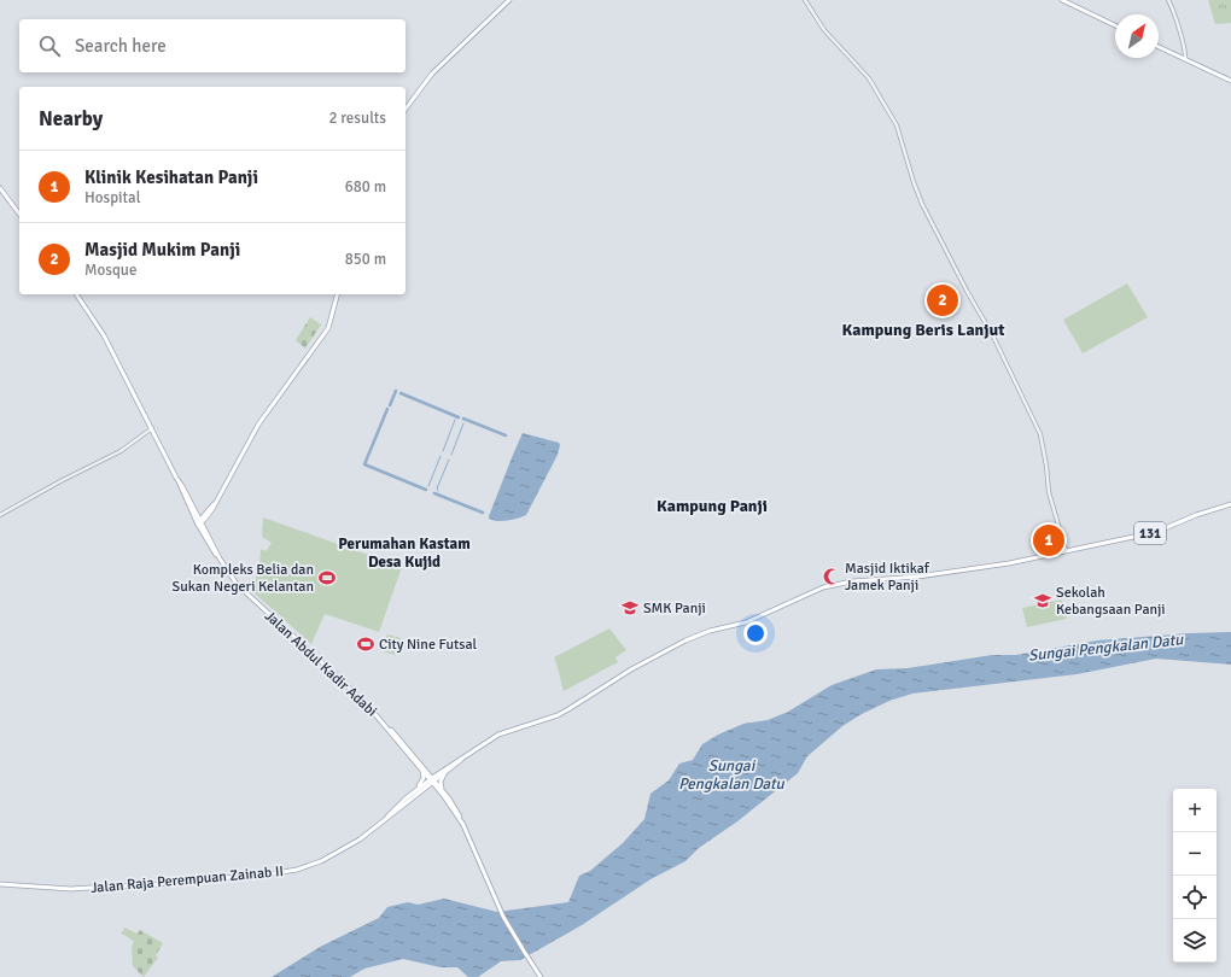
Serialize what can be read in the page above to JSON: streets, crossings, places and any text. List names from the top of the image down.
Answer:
{
  "streets": {
    "main road": ["131", "Jalan Abdul Kadir Adabi", "Jalan Raja Perempuan Zainab II"]
  },
  "crossings": [
    ["131", "Jalan Abdul Kadir Adabi"],
    ["131", "Jalan Raja Perempuan Zainab II"]
  ],
  "districts": ["Kampung Beris Lanjut", "Kampung Panji", "Perumahan Kastam Desa Kujid"],
  "water": ["Sungai Pengkalan Datu"],
  "places": {
    "mosque": ["Masjid Iktikaf Jamek Panji"],
    "sports": ["Kompleks Belia dan Sukan Negeri Kelantan", "City Nine Futsal"],
    "school or university": ["Sekolah Kebangsaan Panji", "SMK Panji"]
  },
  "north": "top right",
  "page": {
    "search": "Search here",
    "heading": ["Nearby", "2 results"],
    "list": [
      {
        "mark": "1",
        "name": "Klinik Kesihatan Panji",
        "note": "Hospital",
        "value": "680 m"
      },
      {
        "mark": "2",
        "name": "Masjid Mukim Panji",
        "note": "Mosque",
        "value": "850 m"
      }
    ],
    "pins": ["2", "1"],
    "map_buttons": ["+", "−"]
  }
}
